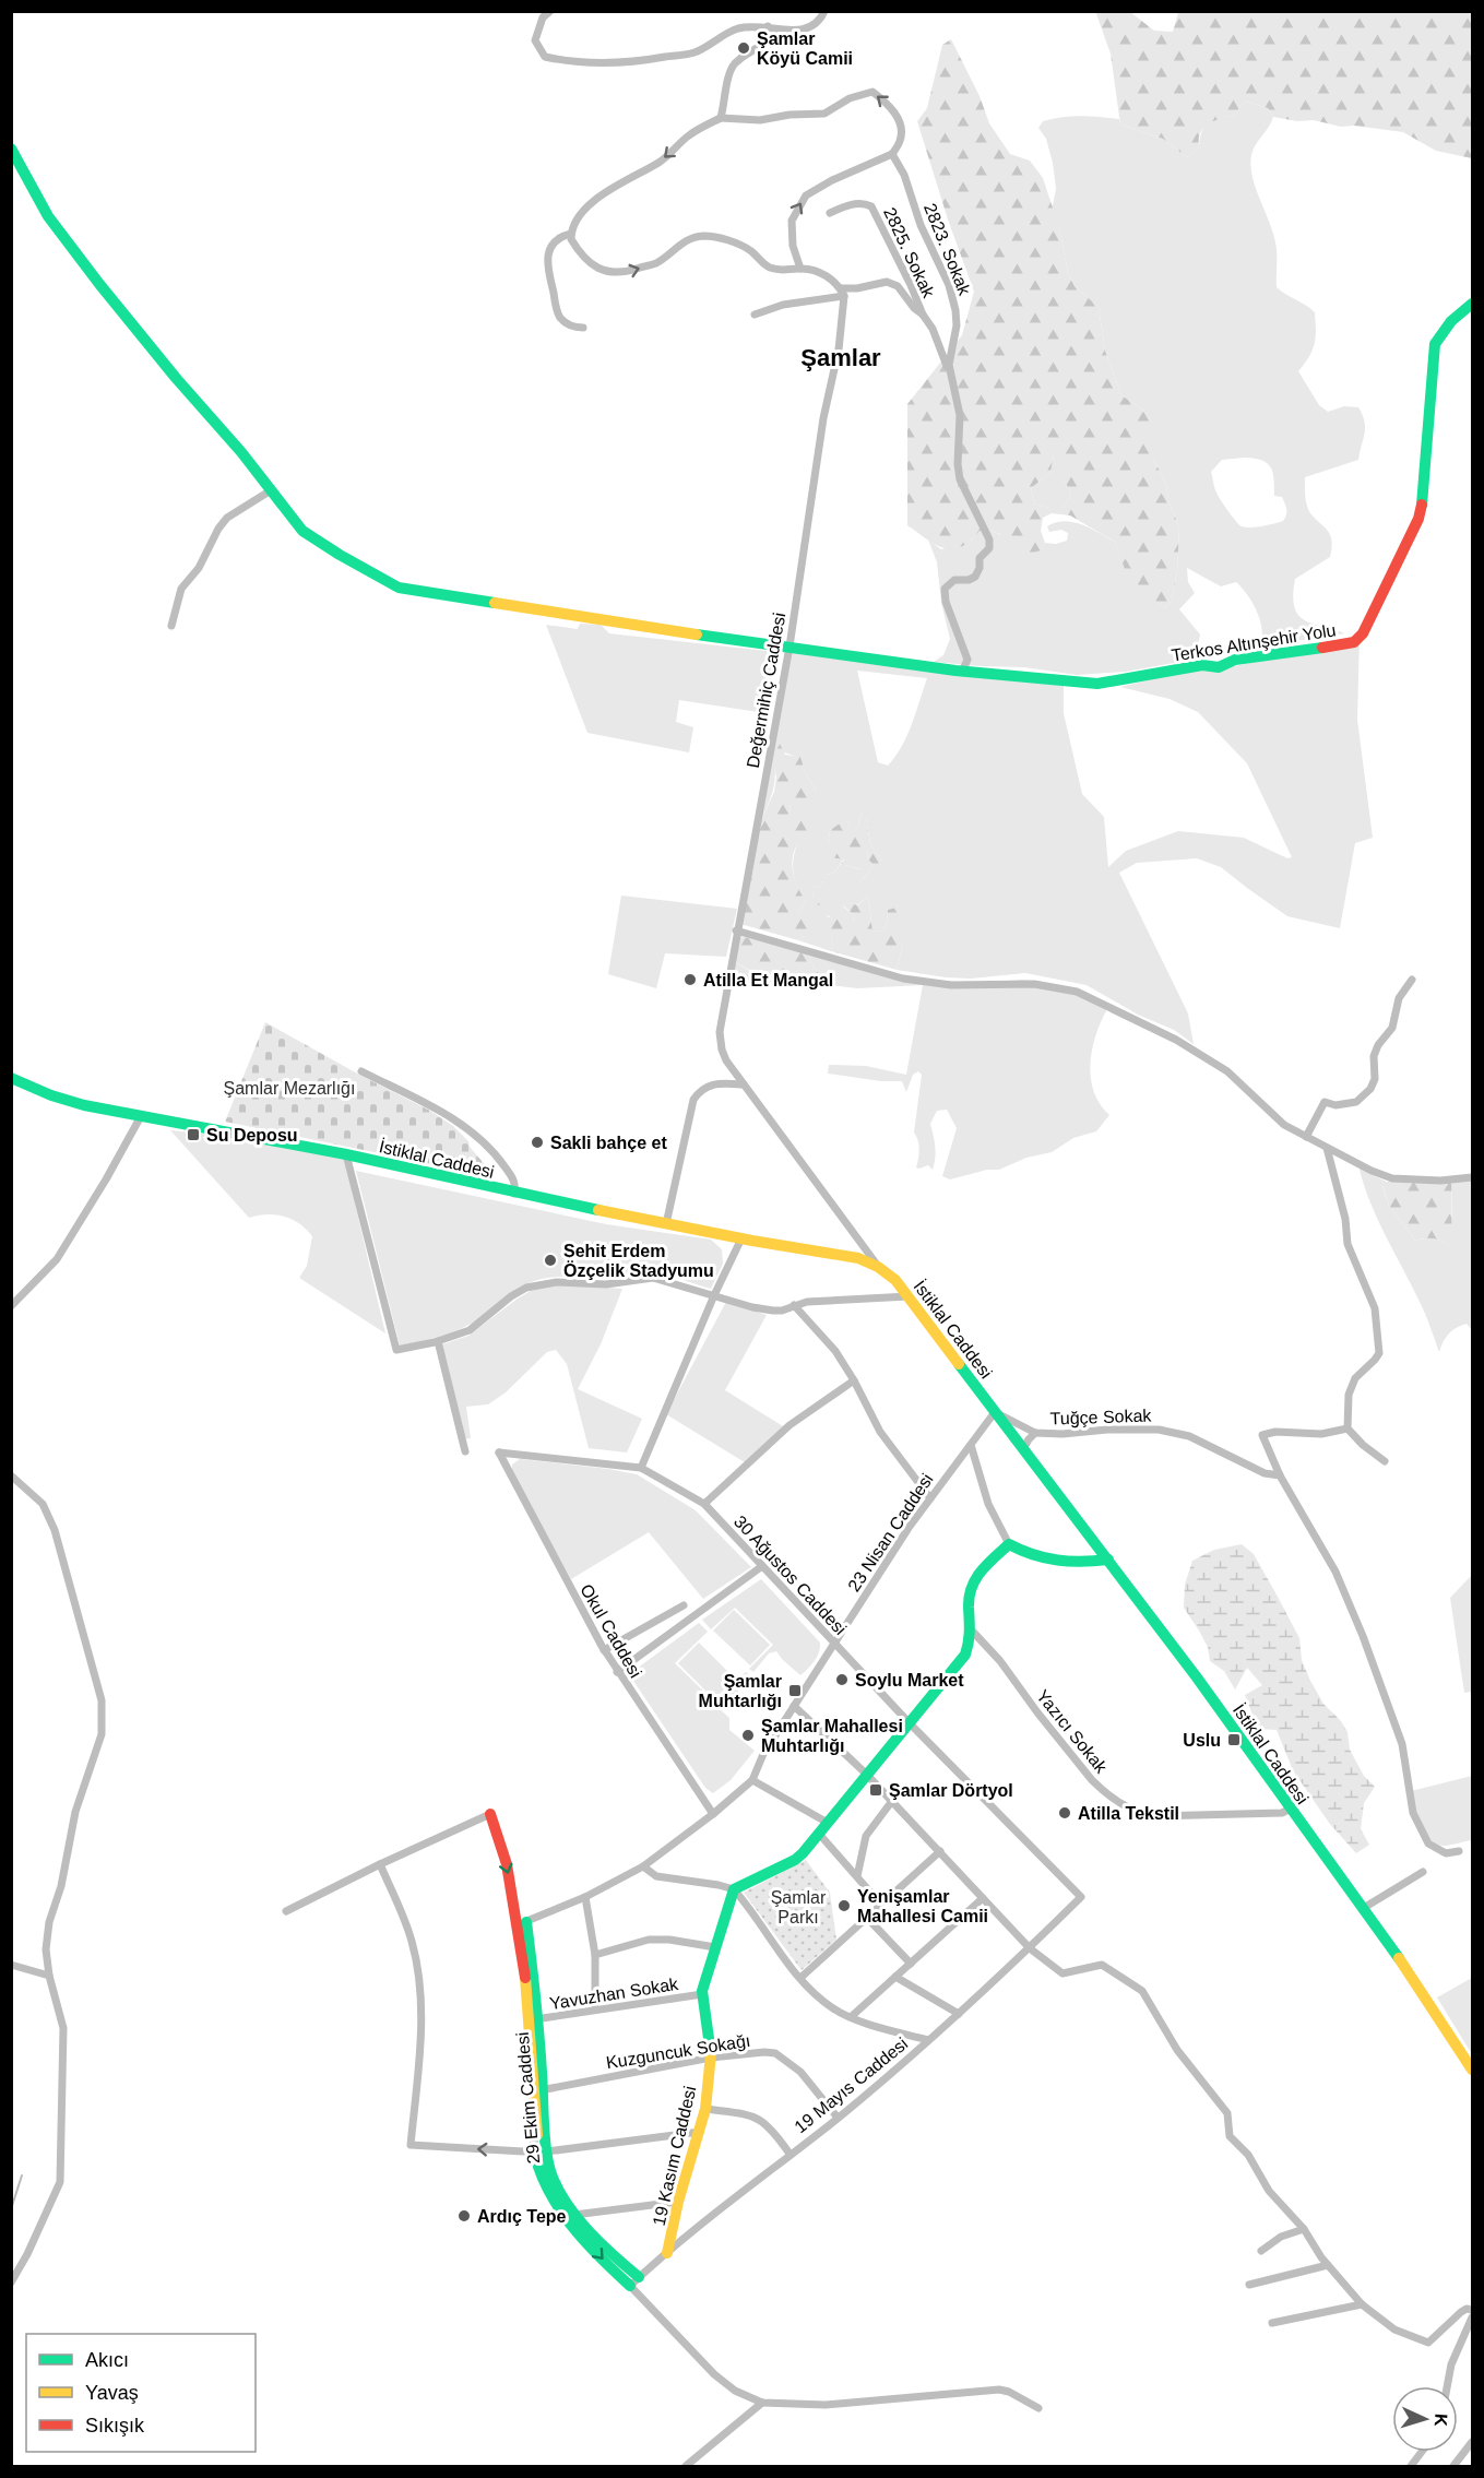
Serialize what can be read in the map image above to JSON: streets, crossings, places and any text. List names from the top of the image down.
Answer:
{
  "streets": {
    "street": [
      "2823. Sokak",
      "2825. Sokak",
      "Terkos Altınşehir Yolu",
      "Değermihiç Caddesi",
      "İstiklal Caddesi",
      "Tuğçe Sokak",
      "23 Nisan Caddesi",
      "30 Ağustos Caddesi",
      "Okul Caddesi",
      "Yazıcı Sokak",
      "Yavuzhan Sokak",
      "Kuzguncuk Sokağı",
      "19 Mayıs Caddesi",
      "29 Ekim Caddesi",
      "19 Kasım Caddesi"
    ]
  },
  "crossings": [
    ["2823. Sokak", "Terkos Altınşehir Yolu"],
    ["Terkos Altınşehir Yolu", "Değermihiç Caddesi"],
    ["Değermihiç Caddesi", "İstiklal Caddesi"],
    ["İstiklal Caddesi", "Tuğçe Sokak"],
    ["İstiklal Caddesi", "23 Nisan Caddesi"],
    ["İstiklal Caddesi", "Yazıcı Sokak"],
    ["Tuğçe Sokak", "23 Nisan Caddesi"],
    ["23 Nisan Caddesi", "30 Ağustos Caddesi"],
    ["23 Nisan Caddesi", "Okul Caddesi"],
    ["23 Nisan Caddesi", "29 Ekim Caddesi"],
    ["30 Ağustos Caddesi", "Okul Caddesi"],
    ["30 Ağustos Caddesi", "19 Mayıs Caddesi"],
    ["Yavuzhan Sokak", "29 Ekim Caddesi"],
    ["Yavuzhan Sokak", "19 Kasım Caddesi"],
    ["Kuzguncuk Sokağı", "19 Mayıs Caddesi"],
    ["Kuzguncuk Sokağı", "29 Ekim Caddesi"],
    ["Kuzguncuk Sokağı", "19 Kasım Caddesi"],
    ["19 Mayıs Caddesi", "29 Ekim Caddesi"],
    ["19 Mayıs Caddesi", "19 Kasım Caddesi"]
  ],
  "districts": ["Şamlar"],
  "parks": ["Şamlar Mezarlığı", "Şamlar Parkı"],
  "places": {
    "other": [
      "Şamlar Köyü Camii",
      "Atilla Et Mangal",
      "Sakli bahçe et",
      "Şehit Erdem Özçelik Stadyumu",
      "Soylu Market",
      "Şamlar Mahallesi Muhtarlığı",
      "Atilla Tekstil",
      "Yenişamlar Mahallesi Camii",
      "Ardıç Tepe"
    ],
    "transit": [
      "Su Deposu",
      "Şamlar Muhtarlığı",
      "Uslu",
      "Şamlar Dörtyol"
    ]
  },
  "legend": ["Akıcı", "Yavaş", "Sıkışık"],
  "north": "right"
}
